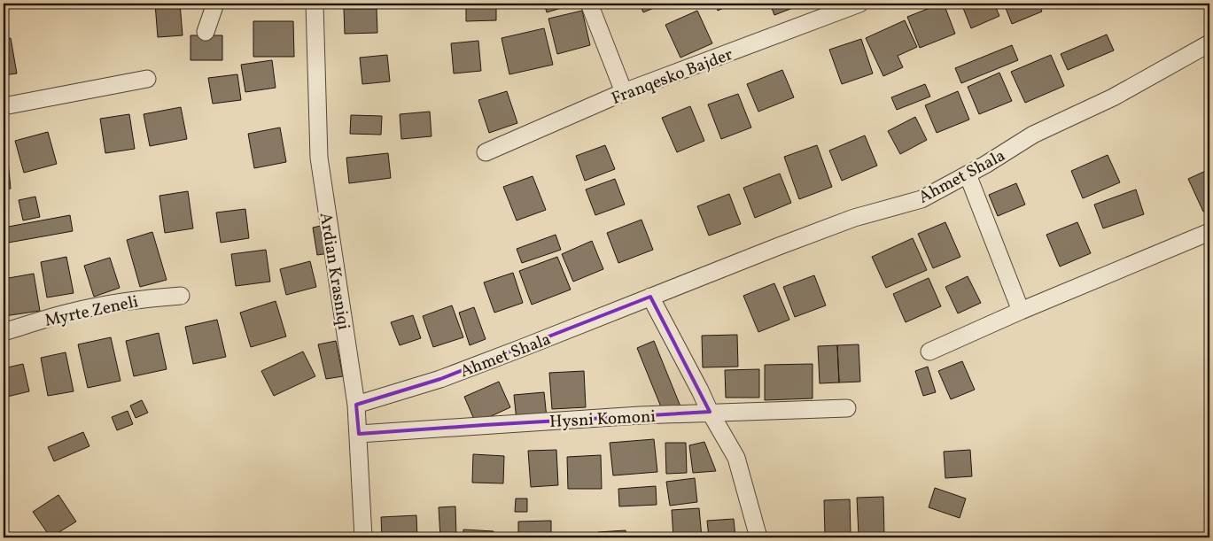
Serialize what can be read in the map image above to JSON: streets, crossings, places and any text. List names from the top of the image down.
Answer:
{
  "streets": {
    "street": [
      "Franqesko Bajder",
      "Ahmet Shala",
      "Ardian Krasniqi",
      "Myrte Zeneli",
      "Hysni Komoni"
    ]
  },
  "crossings": [
    ["Ahmet Shala", "Ardian Krasniqi"],
    ["Ardian Krasniqi", "Hysni Komoni"]
  ]
}
